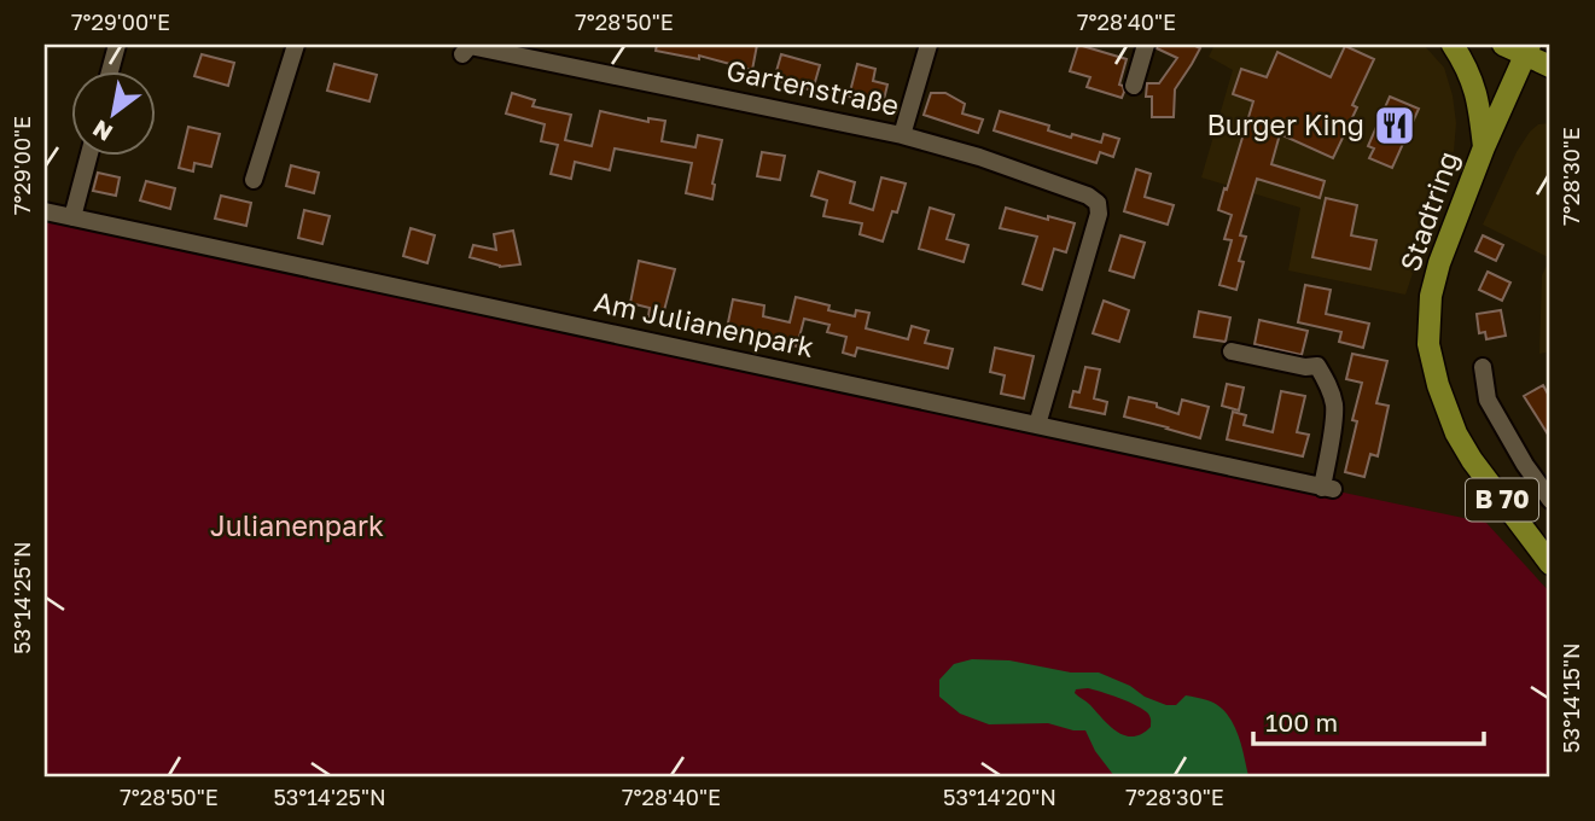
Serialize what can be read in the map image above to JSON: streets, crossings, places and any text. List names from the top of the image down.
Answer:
{
  "streets": {
    "main road": ["Stadtring", "B 70"],
    "street": ["Gartenstraße", "Am Julianenpark"]
  },
  "crossings": [
    ["Gartenstraße", "Am Julianenpark"]
  ],
  "parks": ["Julianenpark"],
  "places": {
    "restaurant": ["Burger King"]
  },
  "scale_bar": "100 m",
  "north": "bottom left",
  "coordinates": [
    "7°29'00\"E",
    "7°28'50\"E",
    "7°28'40\"E",
    "7°28'30\"E",
    "53°14'25\"N",
    "53°14'15\"N",
    "53°14'20\"N"
  ]
}
